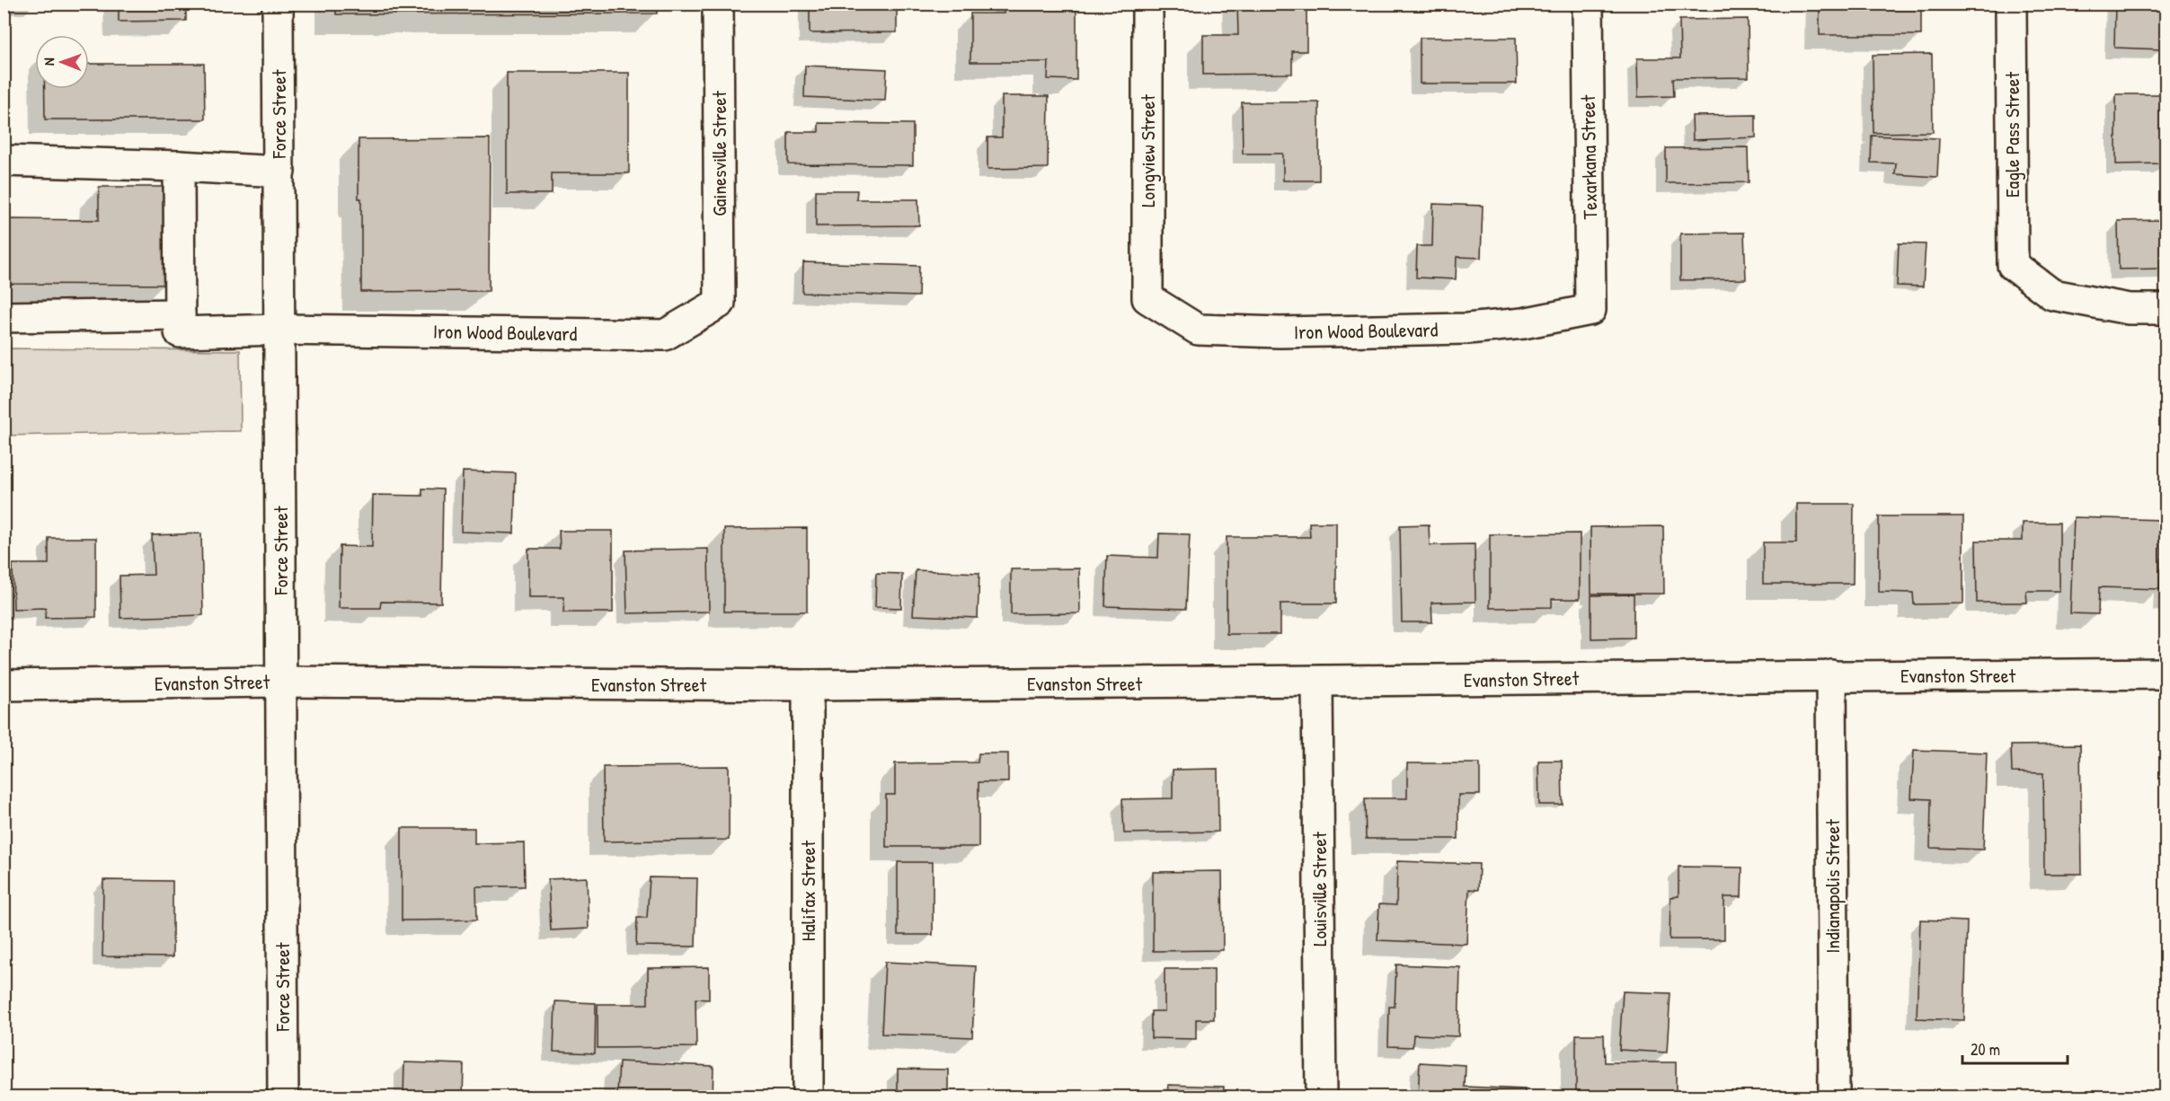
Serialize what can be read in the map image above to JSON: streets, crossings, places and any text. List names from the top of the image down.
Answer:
{
  "streets": {
    "street": [
      "Force Street",
      "Eagle Pass Street",
      "Longview Street",
      "Gainesville Street",
      "Texarkana Street",
      "Iron Wood Boulevard",
      "Evanston Street",
      "Indianapolis Street",
      "Louisville Street",
      "Halifax Street"
    ]
  },
  "crossings": [
    ["Force Street", "Iron Wood Boulevard"],
    ["Force Street", "Evanston Street"],
    ["Longview Street", "Iron Wood Boulevard"],
    ["Gainesville Street", "Iron Wood Boulevard"],
    ["Texarkana Street", "Iron Wood Boulevard"],
    ["Evanston Street", "Indianapolis Street"],
    ["Evanston Street", "Louisville Street"],
    ["Evanston Street", "Halifax Street"]
  ],
  "scale_bar": "20 m",
  "north": "left"
}
